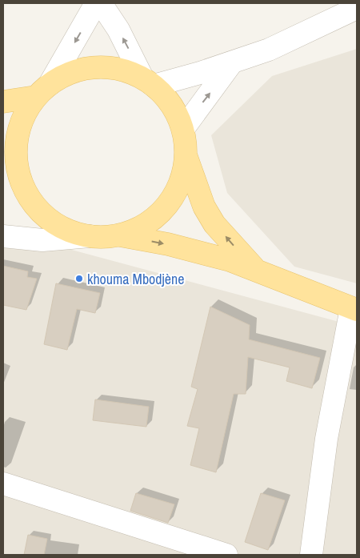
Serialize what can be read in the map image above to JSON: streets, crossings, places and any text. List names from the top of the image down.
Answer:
{
  "places": ["khouma Mbodjène"]
}
